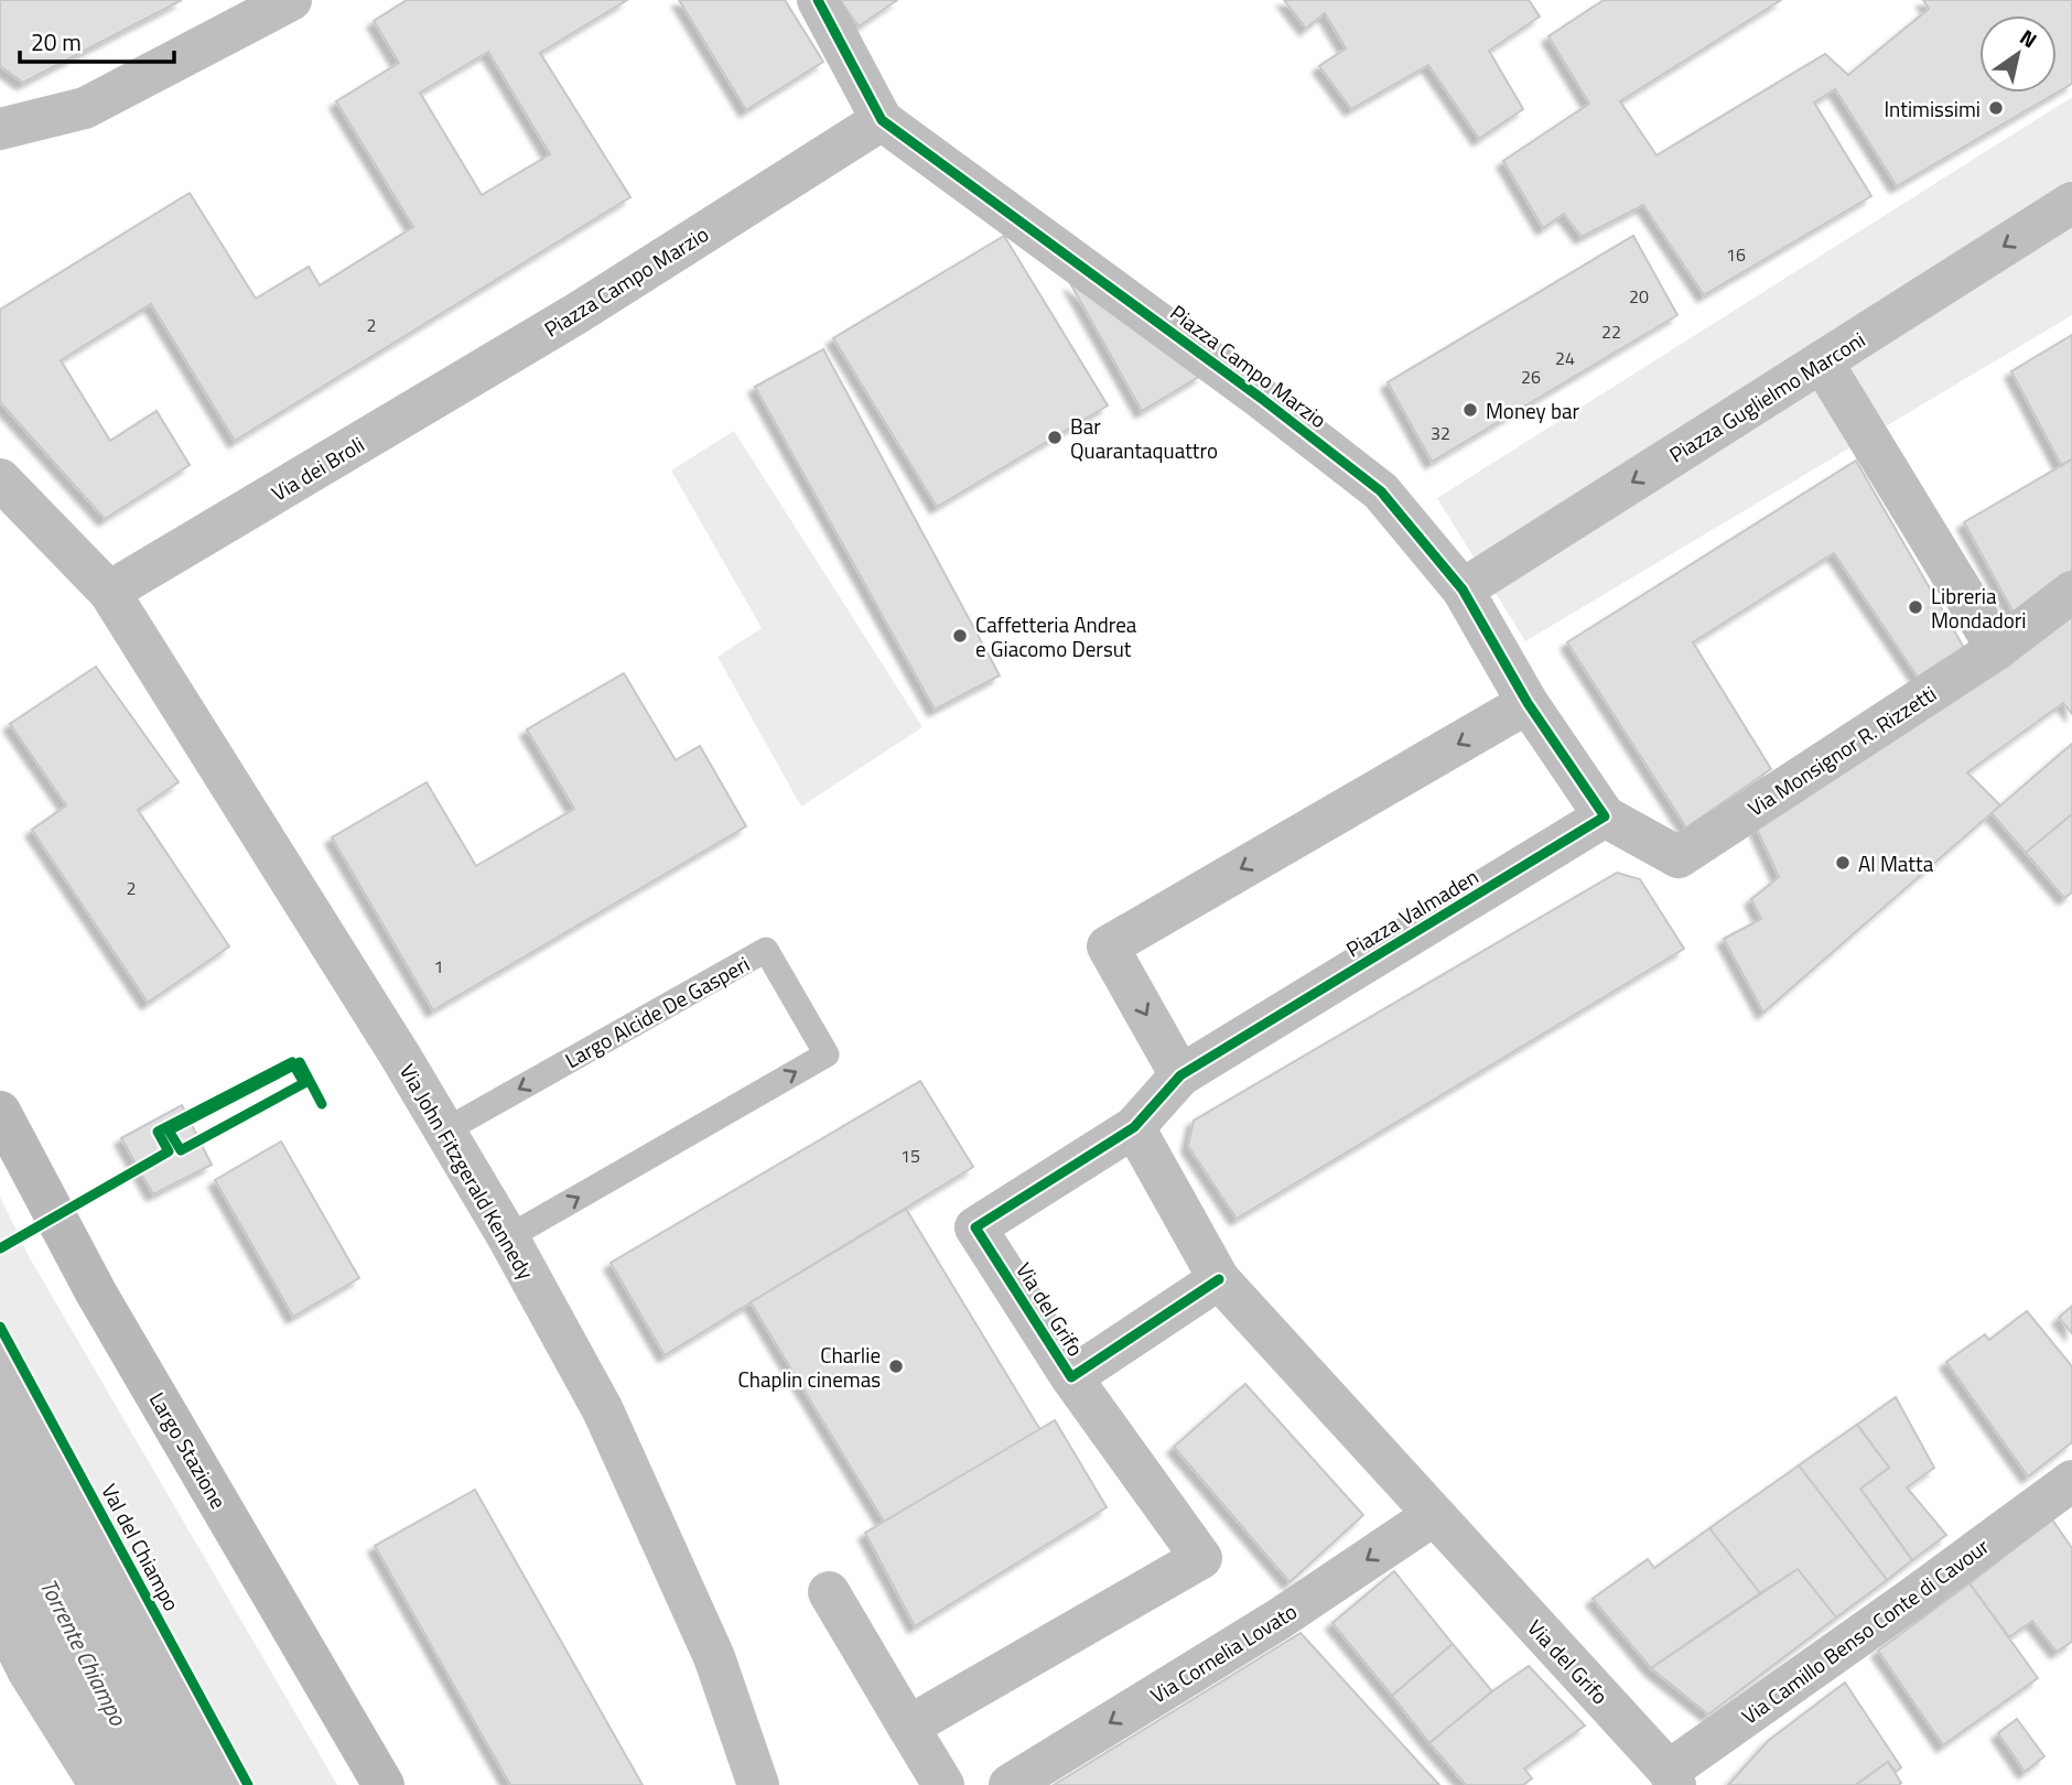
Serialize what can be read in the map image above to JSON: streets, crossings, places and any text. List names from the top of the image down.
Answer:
{
  "streets": {
    "main road": ["Largo Stazione"],
    "street": [
      "Piazza Campo Marzio",
      "Piazza Guglielmo Marconi",
      "Via dei Broli",
      "Via Monsignor R. Rizzetti",
      "Piazza Valmaden",
      "Via John Fitzgerald Kennedy",
      "Via del Grifo",
      "Via Camillo Benso Conte di Cavour",
      "Via Cornelia Lovato"
    ],
    "lane": ["Largo Alcide De Gasperi"],
    "cycle path": ["Val del Chiampo"]
  },
  "crossings": [
    ["Piazza Campo Marzio", "Piazza Guglielmo Marconi"],
    ["Piazza Campo Marzio", "Via dei Broli"],
    ["Via dei Broli", "Via John Fitzgerald Kennedy"],
    ["Via Monsignor R. Rizzetti", "Piazza Valmaden"],
    ["Piazza Valmaden", "Via del Grifo"],
    ["Largo Alcide De Gasperi", "Via John Fitzgerald Kennedy"],
    ["Via del Grifo", "Via Camillo Benso Conte di Cavour"],
    ["Via del Grifo", "Via Cornelia Lovato"]
  ],
  "one_way": ["Piazza Guglielmo Marconi", "Via Cornelia Lovato"],
  "water": ["Torrente Chiampo"],
  "places": [
    "Intimissimi",
    "Money bar",
    "Bar Quarantaquattro",
    "Libreria Mondadori",
    "Caffetteria Andrea e Giacomo Dersut",
    "Al Matta",
    "Charlie Chaplin cinemas"
  ],
  "house_numbers": [
    "16",
    "20",
    "2",
    "22",
    "24",
    "26",
    "32",
    "2",
    "1",
    "15"
  ],
  "scale_bar": "20 m",
  "north": "top right"
}
